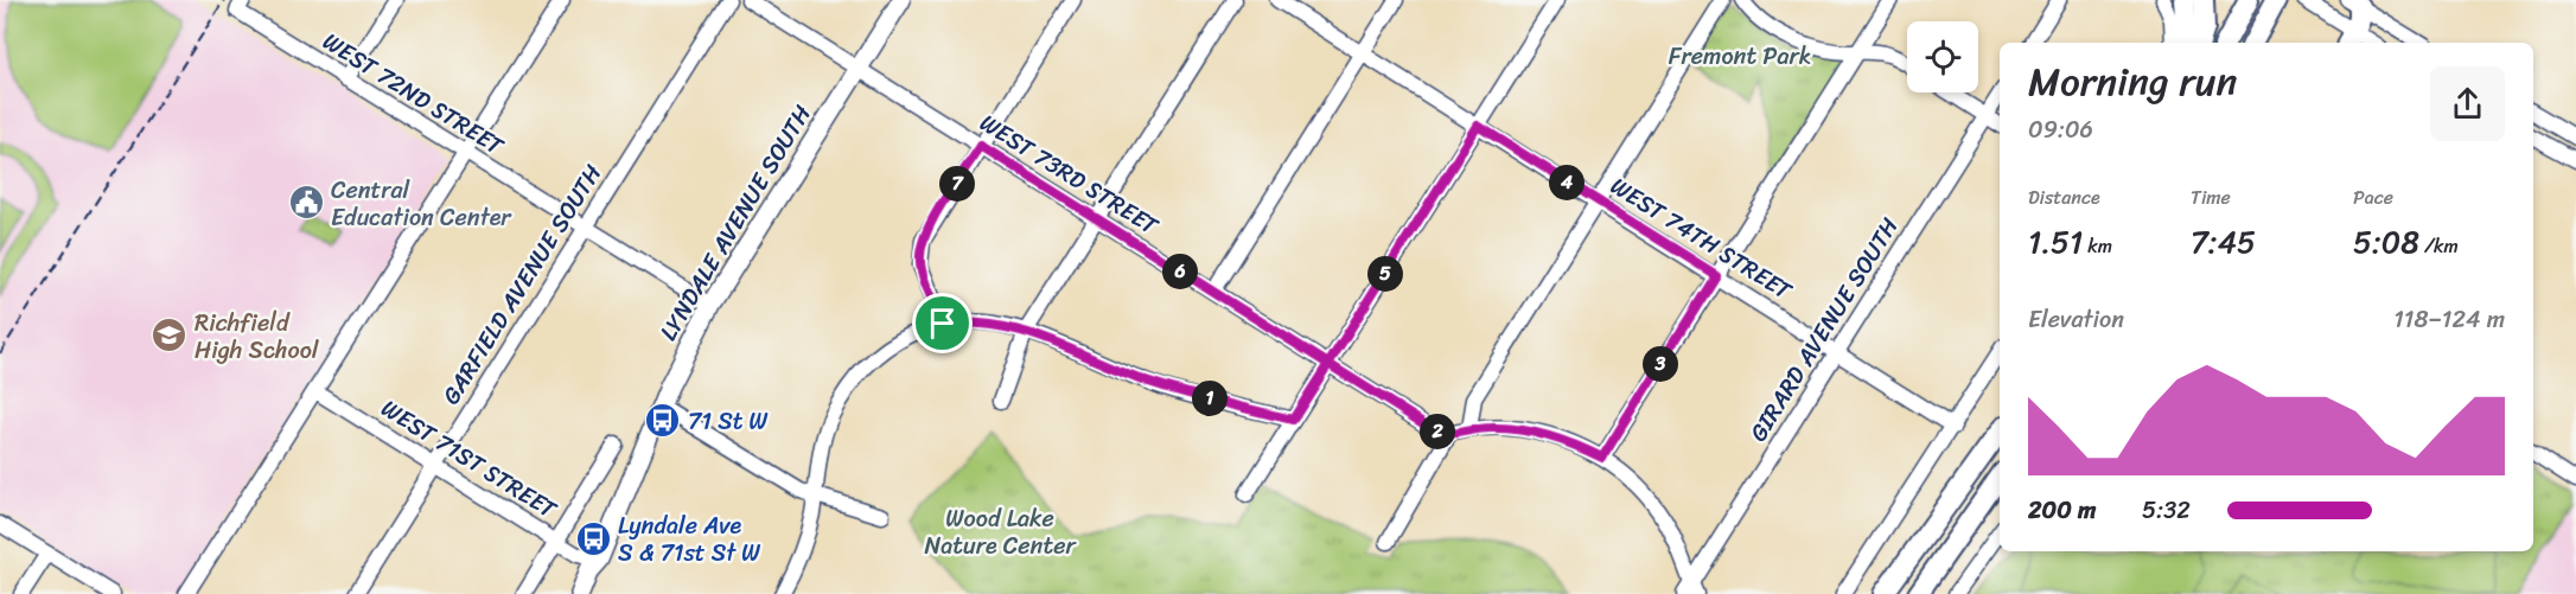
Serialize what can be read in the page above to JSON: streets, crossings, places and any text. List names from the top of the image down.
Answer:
{
  "streets": {
    "main road": ["LYNDALE AVENUE SOUTH"],
    "street": [
      "WEST 72ND STREET",
      "WEST 73RD STREET",
      "WEST 74TH STREET",
      "GARFIELD AVENUE SOUTH",
      "GIRARD AVENUE SOUTH",
      "WEST 71ST STREET"
    ]
  },
  "crossings": [
    ["WEST 72ND STREET", "LYNDALE AVENUE SOUTH"],
    ["WEST 72ND STREET", "GARFIELD AVENUE SOUTH"],
    ["WEST 73RD STREET", "LYNDALE AVENUE SOUTH"],
    ["LYNDALE AVENUE SOUTH", "WEST 71ST STREET"],
    ["WEST 74TH STREET", "GIRARD AVENUE SOUTH"],
    ["GARFIELD AVENUE SOUTH", "WEST 71ST STREET"]
  ],
  "parks": ["Fremont Park", "Wood Lake Nature Center"],
  "places": {
    "public building": ["Central Education Center"],
    "school or university": ["Richfield High School"],
    "bus stop": ["71 St W", "Lyndale Ave S & 71st St W"]
  },
  "page": {
    "heading": ["Morning run", "09:06"],
    "stats": [
      ["Distance", "1.51 km"],
      ["Time", "7:45"],
      ["Pace", "5:08 /km"]
    ],
    "pins": [
      "4",
      "7",
      "6",
      "5",
      "3",
      "1",
      "2"
    ],
    "chart": ["Elevation", "118–124 m"],
    "list": [
      {
        "name": "200 m",
        "note": "5:32"
      }
    ]
  }
}
